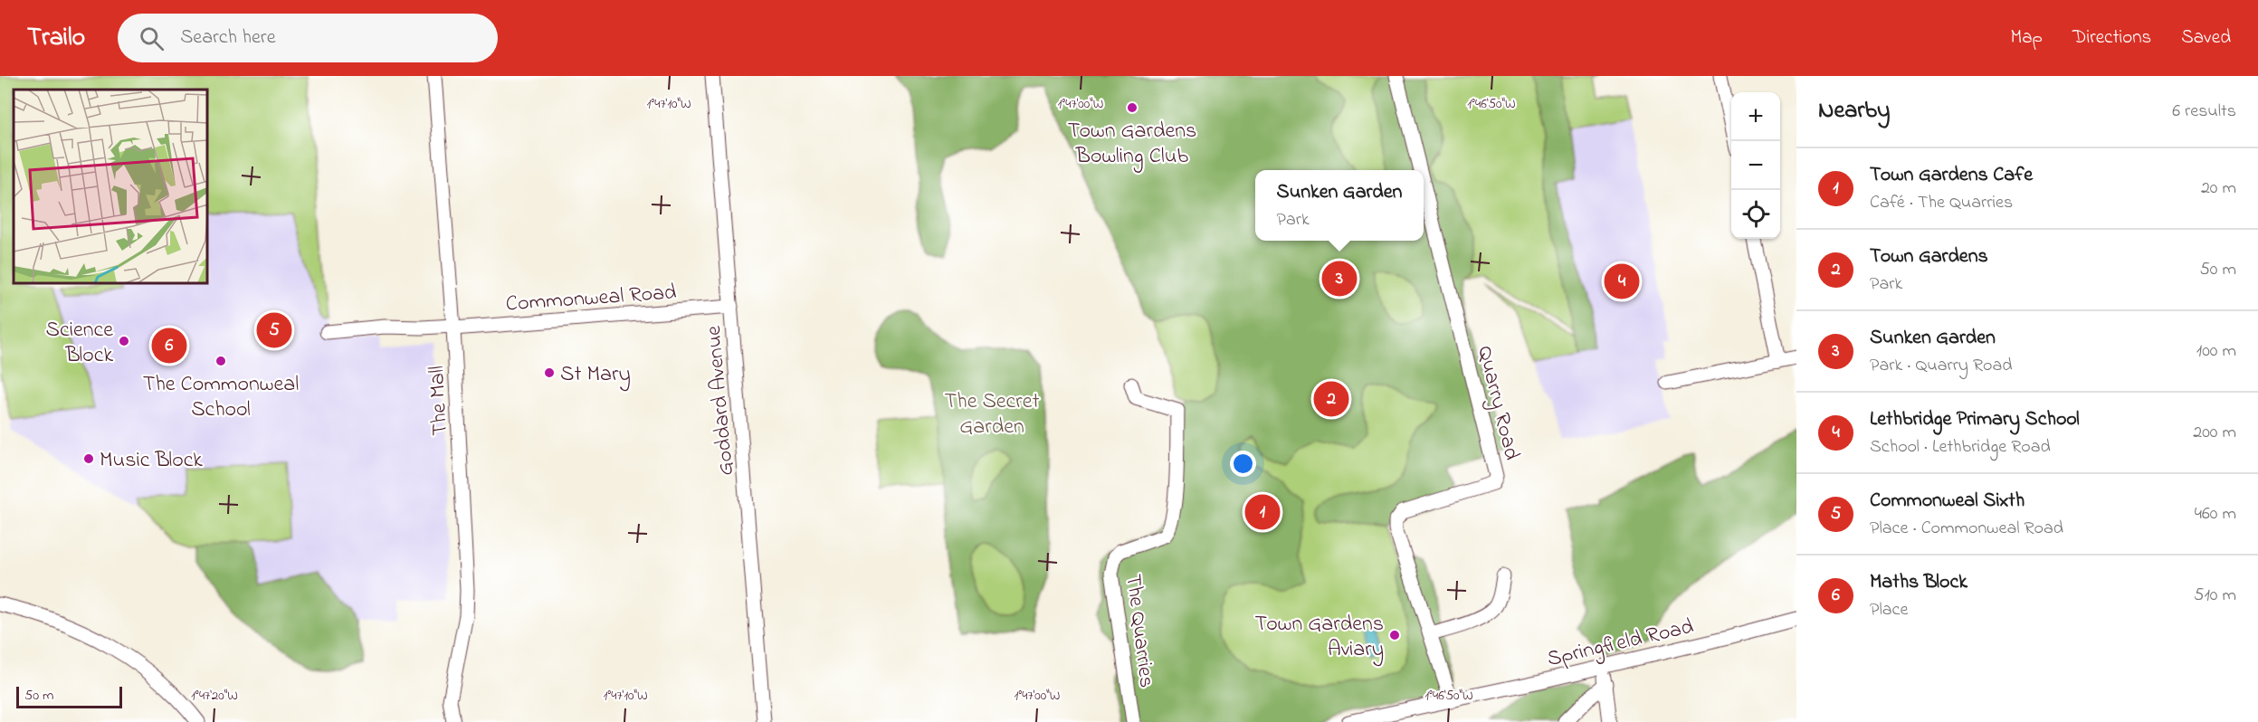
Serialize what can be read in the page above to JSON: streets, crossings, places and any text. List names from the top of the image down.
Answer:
{
  "streets": {
    "street": [
      "Commonweal Road",
      "The Mall",
      "Goddard Avenue",
      "Quarry Road",
      "The Quarries",
      "Springfield Road"
    ]
  },
  "crossings": [
    ["Commonweal Road", "The Mall"],
    ["Commonweal Road", "Goddard Avenue"],
    ["Quarry Road", "Springfield Road"]
  ],
  "parks": ["The Secret Garden"],
  "places": [
    "Town Gardens Bowling Club",
    "Science Block",
    "The Commonweal School",
    "St Mary",
    "Music Block",
    "Town Gardens Aviary"
  ],
  "scale_bar": "50 m",
  "page": {
    "header": "Trailo",
    "search": "Search here",
    "nav": ["Map", "Directions", "Saved"],
    "heading": ["Nearby", "6 results"],
    "map_buttons": ["+", "−"],
    "list": [
      {
        "mark": "1",
        "name": "Town Gardens Cafe",
        "note": "Café · The Quarries",
        "value": "20 m"
      },
      {
        "mark": "2",
        "name": "Town Gardens",
        "note": "Park",
        "value": "50 m"
      },
      {
        "mark": "3",
        "name": "Sunken Garden",
        "note": "Park · Quarry Road",
        "value": "100 m"
      },
      {
        "mark": "4",
        "name": "Lethbridge Primary School",
        "note": "School · Lethbridge Road",
        "value": "200 m"
      },
      {
        "mark": "5",
        "name": "Commonweal Sixth",
        "note": "Place · Commonweal Road",
        "value": "460 m"
      },
      {
        "mark": "6",
        "name": "Maths Block",
        "note": "Place",
        "value": "510 m"
      }
    ],
    "popup": ["Sunken Garden", "Park"],
    "pins": [
      "3",
      "4",
      "5",
      "6",
      "2",
      "1"
    ],
    "scale": "50 m"
  },
  "coordinates": [
    "1°47'10\"W",
    "1°47'00\"W",
    "1°46'50\"W",
    "1°47'20\"W"
  ]
}
